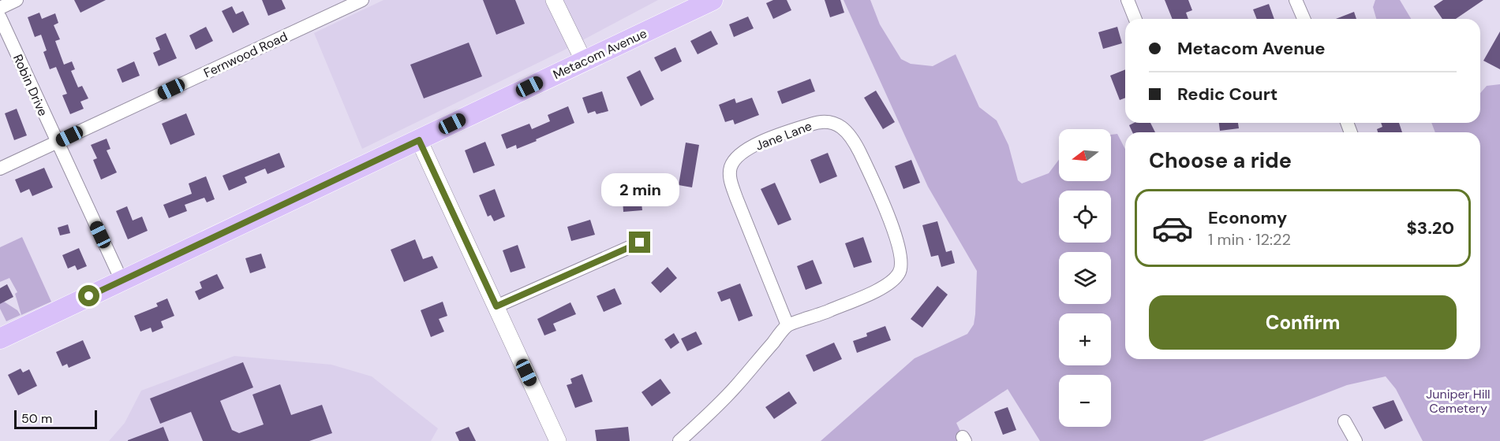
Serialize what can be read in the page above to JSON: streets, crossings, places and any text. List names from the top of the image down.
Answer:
{
  "streets": {
    "main road": ["Metacom Avenue"],
    "street": ["Fernwood Road", "Robin Drive", "Jane Lane"]
  },
  "crossings": [
    ["Metacom Avenue", "Robin Drive"],
    ["Fernwood Road", "Robin Drive"]
  ],
  "parks": ["Juniper Hill Cemetery"],
  "scale_bar": "50 m",
  "north": "left",
  "page": {
    "banner": ["Metacom Avenue", "Redic Court"],
    "map_buttons": ["+", "−"],
    "heading": "Choose a ride",
    "bubble": "2 min",
    "list": [
      {
        "name": "Economy",
        "note": "1 min · 12:22",
        "value": "$3.20"
      }
    ],
    "buttons": "Confirm",
    "scale": "50 m"
  }
}
